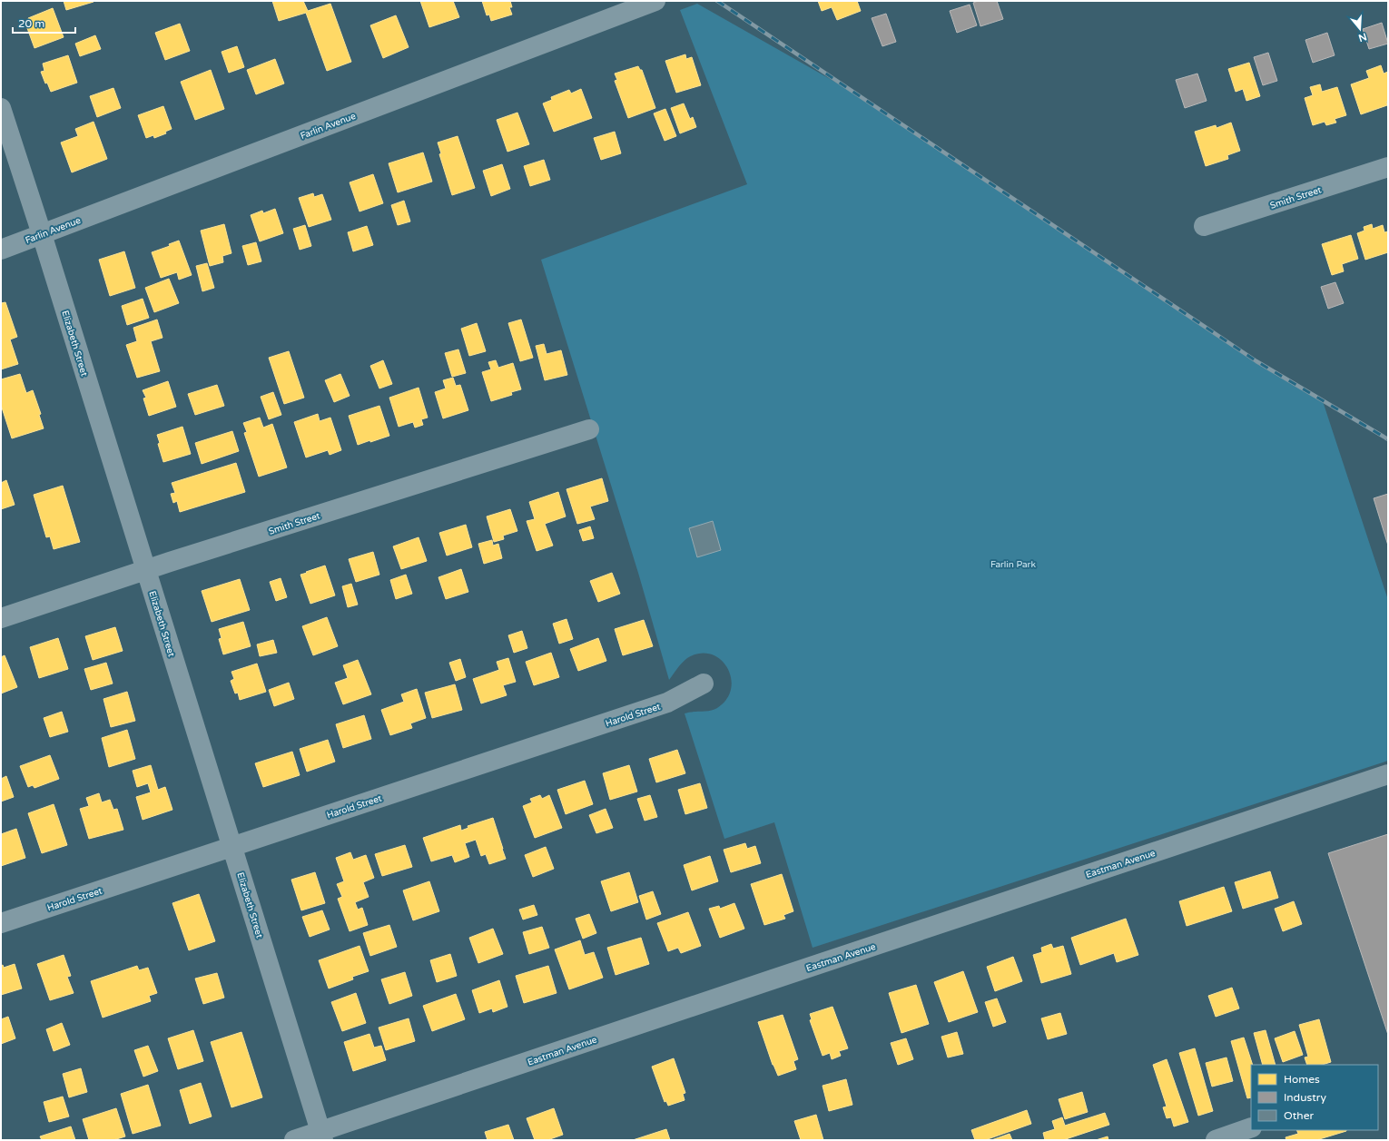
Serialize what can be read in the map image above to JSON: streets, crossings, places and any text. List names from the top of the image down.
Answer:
{
  "streets": {
    "street": [
      "Farlin Avenue",
      "Smith Street",
      "Elizabeth Street",
      "Harold Street",
      "Eastman Avenue"
    ]
  },
  "crossings": [
    ["Farlin Avenue", "Elizabeth Street"],
    ["Smith Street", "Elizabeth Street"],
    ["Elizabeth Street", "Harold Street"],
    ["Elizabeth Street", "Eastman Avenue"]
  ],
  "parks": ["Farlin Park"],
  "legend": ["Homes", "Industry", "Other"],
  "scale_bar": "20 m",
  "north": "bottom"
}
